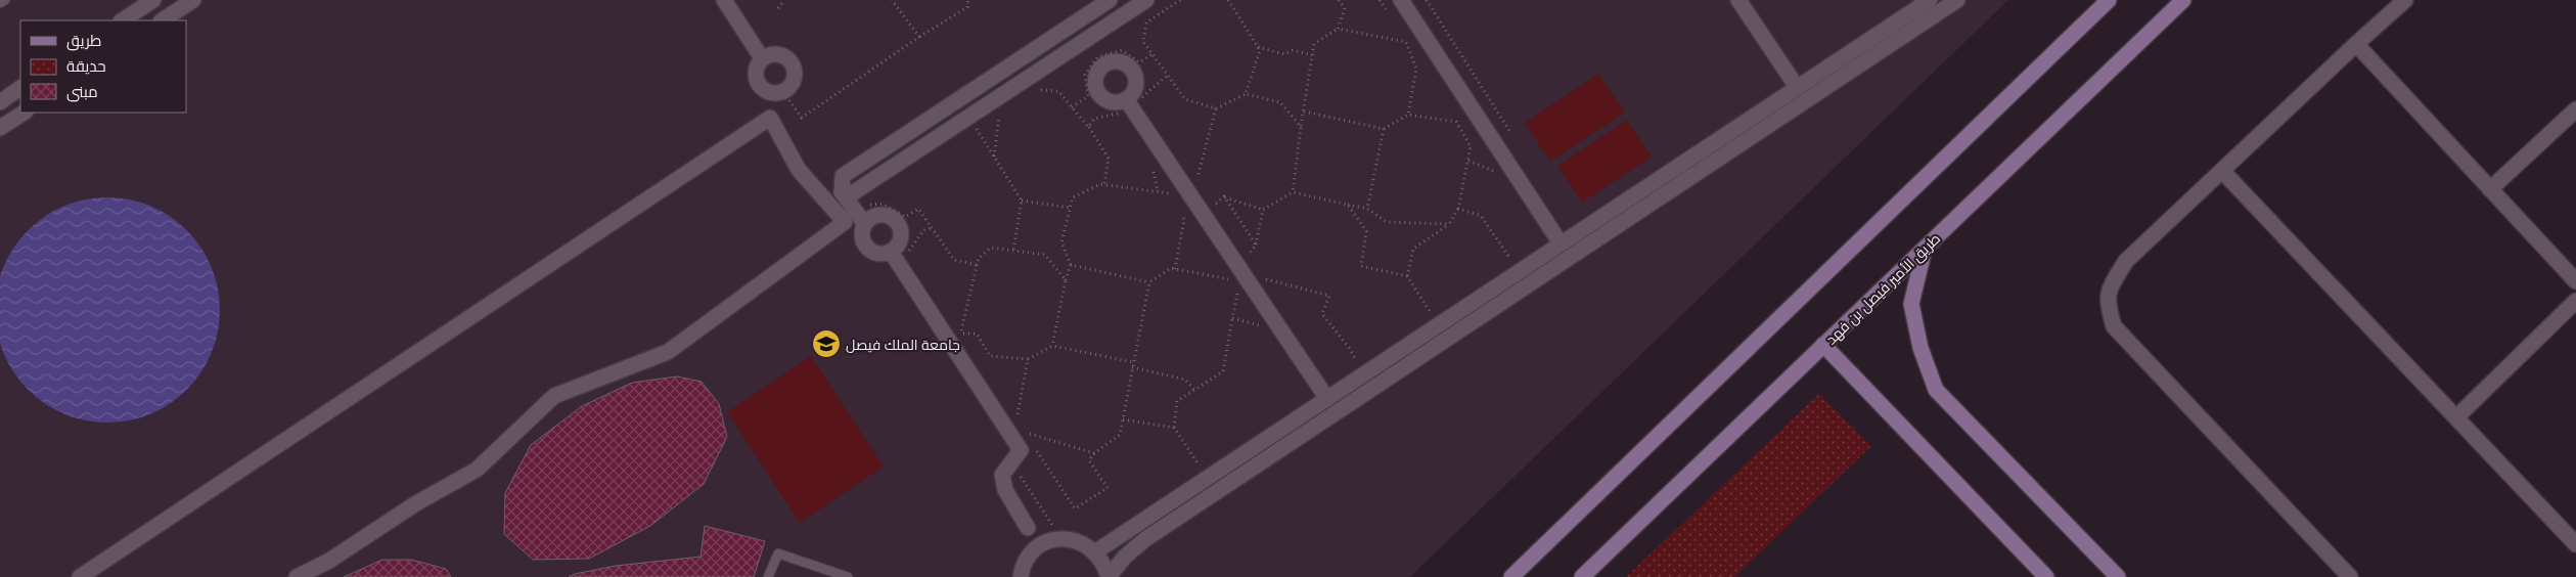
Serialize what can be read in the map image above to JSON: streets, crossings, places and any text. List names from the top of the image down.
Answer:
{
  "streets": {
    "main road": ["طريق الأمير فيصل بن فهد"]
  },
  "places": {
    "school or university": ["جامعة الملك فيصل"]
  },
  "legend": ["طريق", "حديقة", "مبنى"]
}
